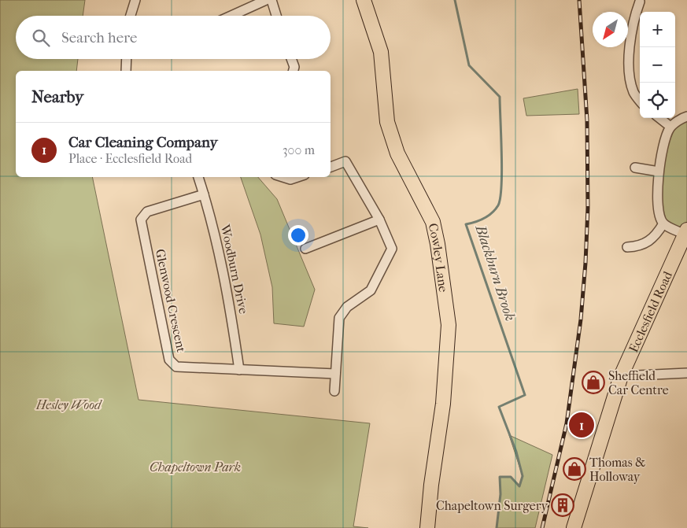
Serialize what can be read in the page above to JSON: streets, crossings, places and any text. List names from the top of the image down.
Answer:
{
  "streets": {
    "main road": ["Cowley Lane", "Ecclesfield Road"],
    "street": ["Woodburn Drive", "Glenwood Crescent"]
  },
  "crossings": [
    ["Woodburn Drive", "Glenwood Crescent"]
  ],
  "water": ["Blackburn Brook"],
  "parks": ["Hesley Wood", "Chapeltown Park"],
  "places": {
    "shop": ["Sheffield Car Centre", "Thomas & Holloway"],
    "building": ["Chapeltown Surgery"]
  },
  "north": "bottom left",
  "page": {
    "map_buttons": ["+", "−"],
    "search": "Search here",
    "heading": "Nearby",
    "list": [
      {
        "mark": "1",
        "name": "Car Cleaning Company",
        "note": "Place · Ecclesfield Road",
        "value": "300 m"
      }
    ],
    "pins": "1"
  }
}
